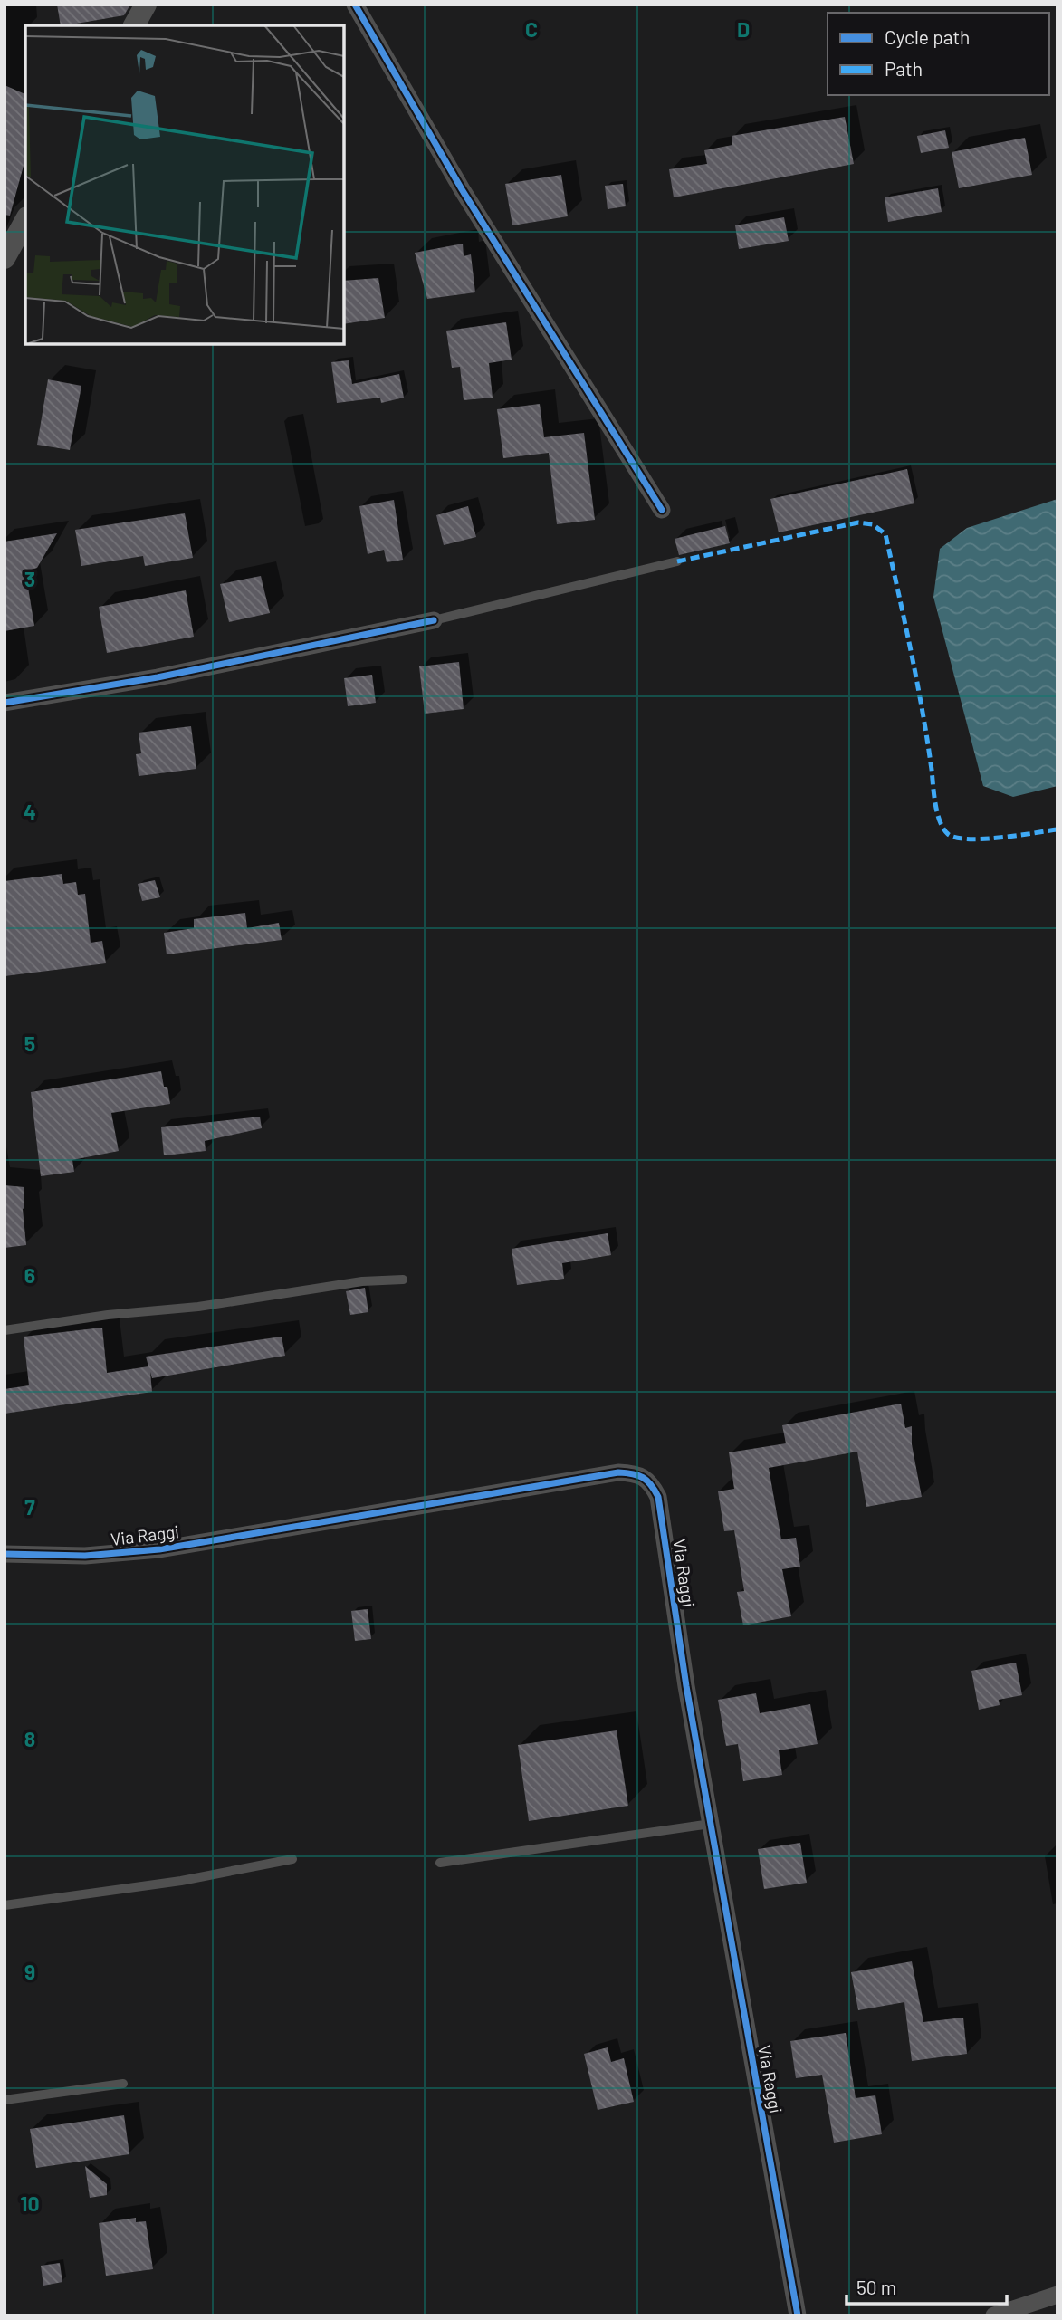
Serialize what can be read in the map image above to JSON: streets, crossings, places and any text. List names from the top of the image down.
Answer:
{
  "streets": {
    "street": ["Via Raggi"]
  },
  "legend": ["Cycle path", "Path"],
  "scale_bar": "50 m",
  "grid": {
    "columns": ["C", "D"],
    "rows": [
      "3",
      "4",
      "5",
      "6",
      "7",
      "8",
      "9",
      "10"
    ]
  }
}
